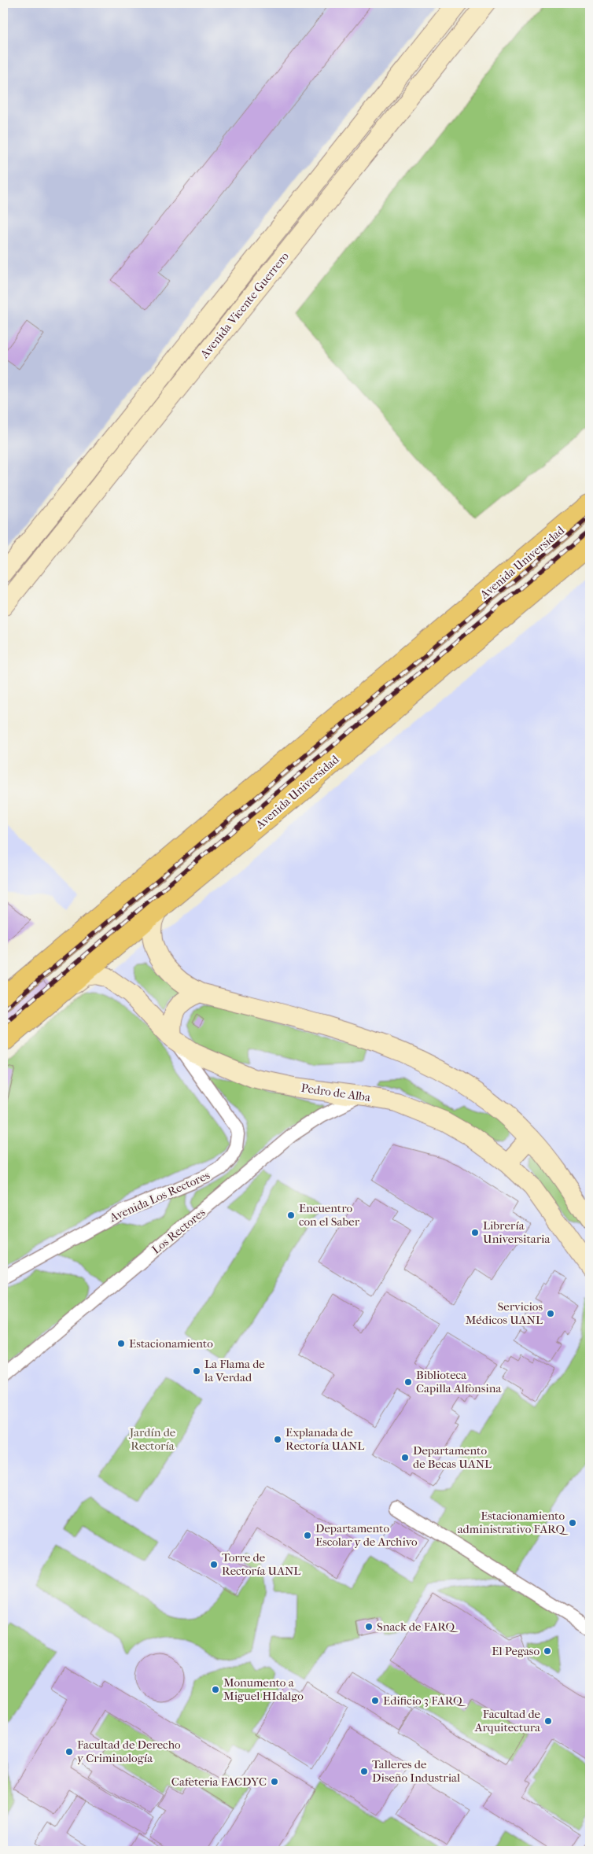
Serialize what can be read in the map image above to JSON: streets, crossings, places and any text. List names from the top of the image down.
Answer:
{
  "streets": {
    "highway": ["Avenida Universidad"],
    "main road": ["Avenida Vicente Guerrero", "Pedro de Alba"],
    "street": ["Avenida Los Rectores", "Los Rectores"]
  },
  "crossings": [
    ["Avenida Universidad", "Pedro de Alba"],
    ["Pedro de Alba", "Avenida Los Rectores"],
    ["Pedro de Alba", "Los Rectores"]
  ],
  "parks": ["Jardín de Rectoría"],
  "places": [
    "Encuentro con el Saber",
    "Librería Universitaria",
    "Servicios Médicos UANL",
    "Estacionamiento",
    "La Flama de la Verdad",
    "Biblioteca Capilla Alfonsina",
    "Explanada de Rectoría UANL",
    "Departamento de Becas UANL",
    "Estacionamiento administrativo FARQ",
    "Departamento Escolar y de Archivo",
    "Torre de Rectoría UANL",
    "Snack de FARQ",
    "El Pegaso",
    "Monumento a Miguel HIdalgo",
    "Edificio 3 FARQ",
    "Facultad de Arquitectura",
    "Facultad de Derecho y Criminología",
    "Talleres de Diseño Industrial",
    "Cafeteria FACDYC"
  ]
}
